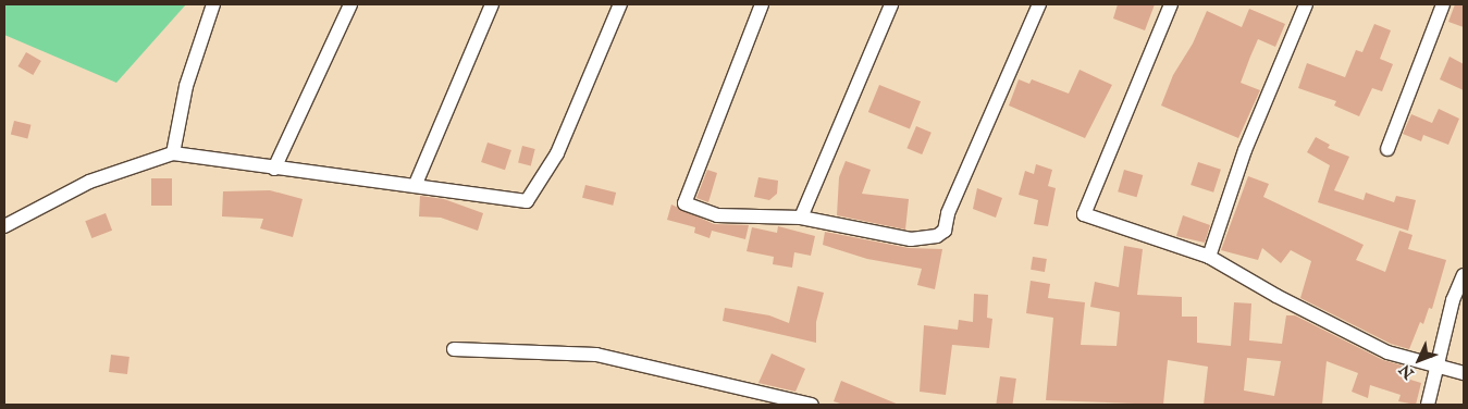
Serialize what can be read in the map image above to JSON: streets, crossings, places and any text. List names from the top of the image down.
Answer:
{
  "north": "bottom left"
}
